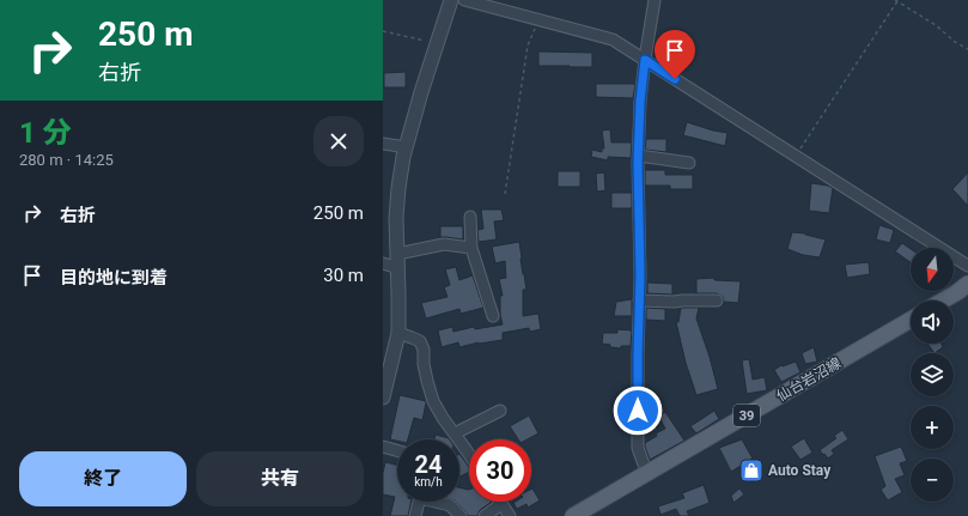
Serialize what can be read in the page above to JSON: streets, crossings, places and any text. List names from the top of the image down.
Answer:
{
  "streets": {
    "main road": ["仙台岩沼線", "39"]
  },
  "places": {
    "shop": ["Auto Stay"]
  },
  "north": "bottom",
  "page": {
    "turn": ["250 m", "右折"],
    "heading": ["1 分", "280 m · 14:25"],
    "list": [
      {
        "name": "右折",
        "value": "250 m"
      },
      {
        "name": "目的地に到着",
        "value": "30 m"
      }
    ],
    "map_buttons": ["+", "−"],
    "speed": "24 km/h",
    "limit": "30",
    "buttons": ["終了", "共有"]
  }
}
